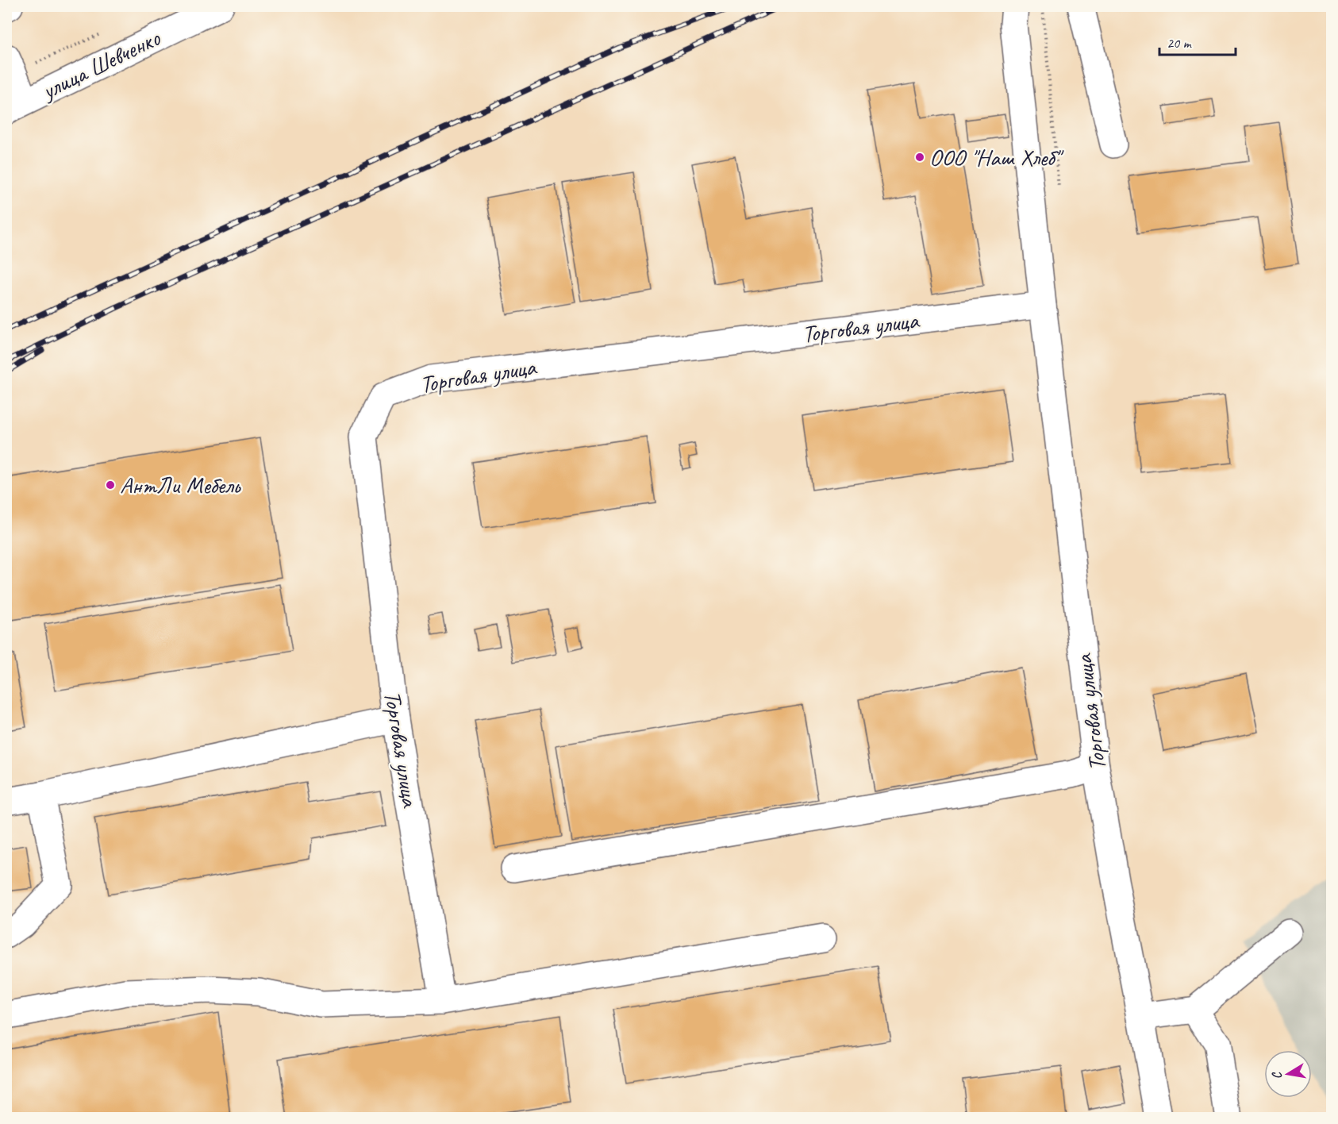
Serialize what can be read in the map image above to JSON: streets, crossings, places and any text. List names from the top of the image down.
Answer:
{
  "streets": {
    "street": ["улица Шевченко", "Торговая улица"]
  },
  "places": ["ООО \"Наш Хлеб\"", "АнтЛи Мебель"],
  "scale_bar": "20 m",
  "north": "left"
}
